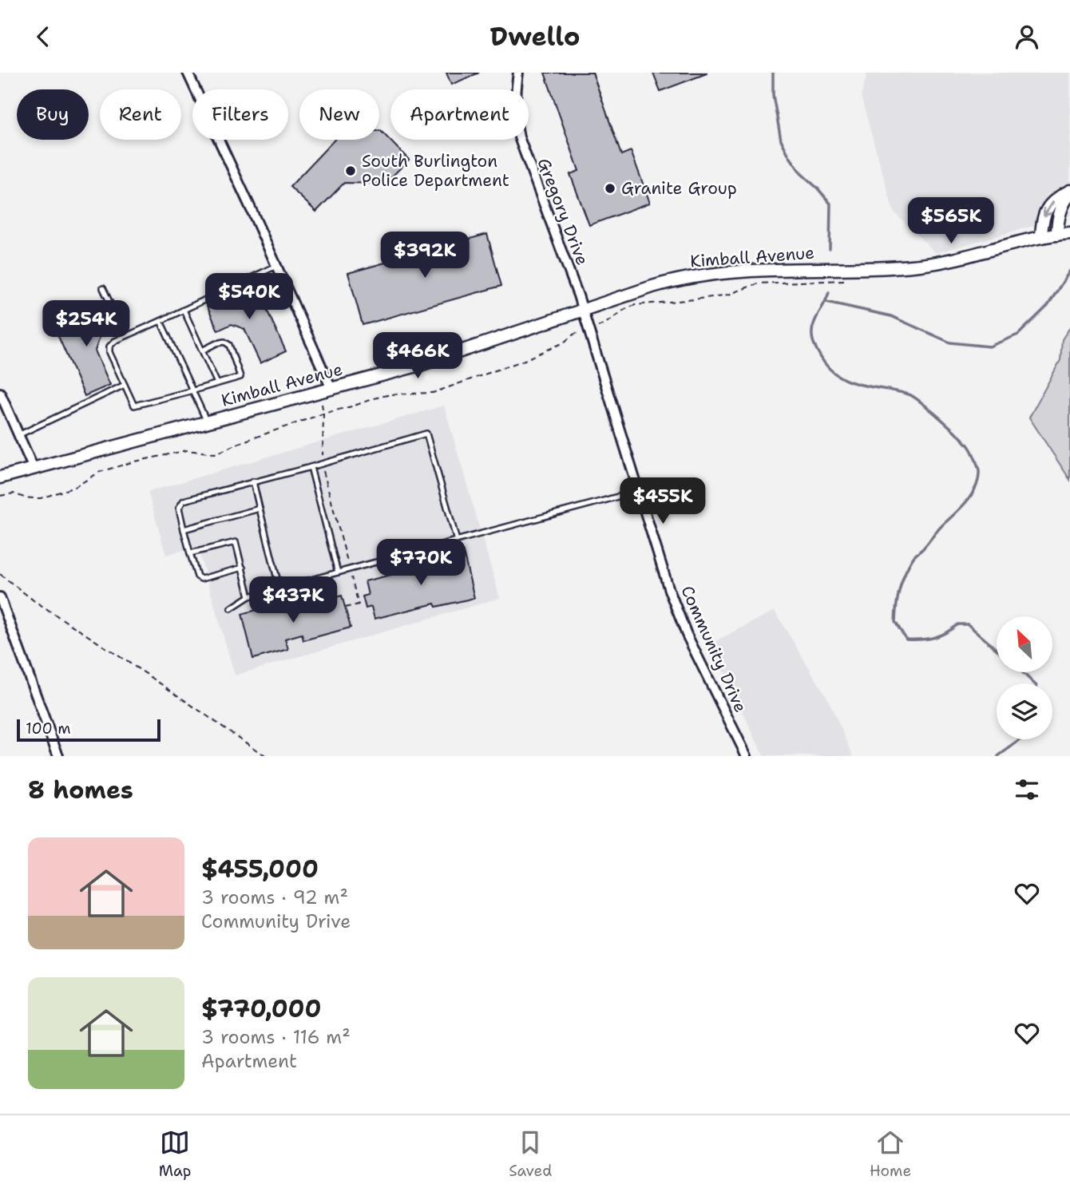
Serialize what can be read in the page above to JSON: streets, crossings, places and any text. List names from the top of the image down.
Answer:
{
  "streets": {
    "main road": ["Kimball Avenue"],
    "street": ["Gregory Drive", "Community Drive"]
  },
  "crossings": [
    ["Gregory Drive", "Community Drive"],
    ["Kimball Avenue", "Community Drive"]
  ],
  "places": ["South Burlington Police Department", "Granite Group"],
  "scale_bar": "100 m",
  "north": "top left",
  "page": {
    "header": "Dwello",
    "chip": [
      "Buy",
      "Rent",
      "Filters",
      "New",
      "Apartment"
    ],
    "price": [
      "$565K",
      "$392K",
      "$540K",
      "$254K",
      "$466K",
      "$455K",
      "$770K",
      "$437K"
    ],
    "scale": "100 m",
    "heading": "8 homes",
    "list": [
      {
        "name": "$455,000",
        "note": "3 rooms · 92 m² · Community Drive"
      },
      {
        "name": "$770,000",
        "note": "3 rooms · 116 m² · Apartment"
      }
    ],
    "tabs": ["Map", "Saved", "Home"]
  }
}
